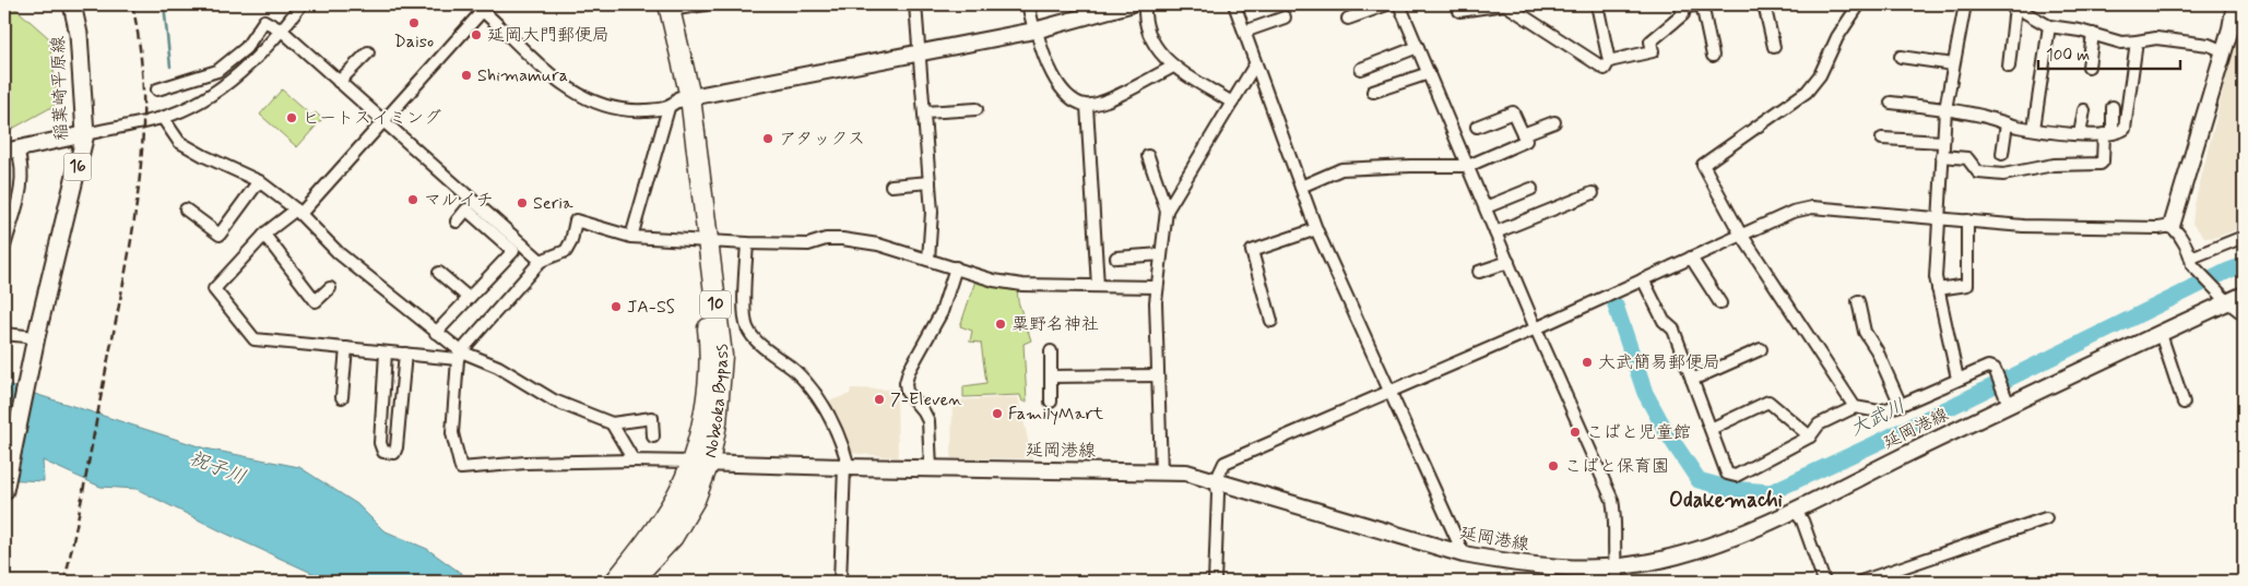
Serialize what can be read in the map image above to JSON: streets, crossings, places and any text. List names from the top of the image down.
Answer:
{
  "streets": {
    "highway": ["10", "Nobeoka Bypass"],
    "main road": ["稲葉崎平原線", "16", "延岡港線"]
  },
  "crossings": [
    ["Nobeoka Bypass", "延岡港線"]
  ],
  "districts": ["Odakemachi"],
  "water": ["大武川", "祝子川"],
  "places": [
    "Daiso",
    "延岡大門郵便局",
    "Shimamura",
    "ヒートスイミング",
    "アタックス",
    "マルイチ",
    "Seria",
    "JA-SS",
    "粟野名神社",
    "大武簡易郵便局",
    "7-Eleven",
    "FamilyMart",
    "こばと児童館",
    "こばと保育園"
  ],
  "scale_bar": "100 m"
}
